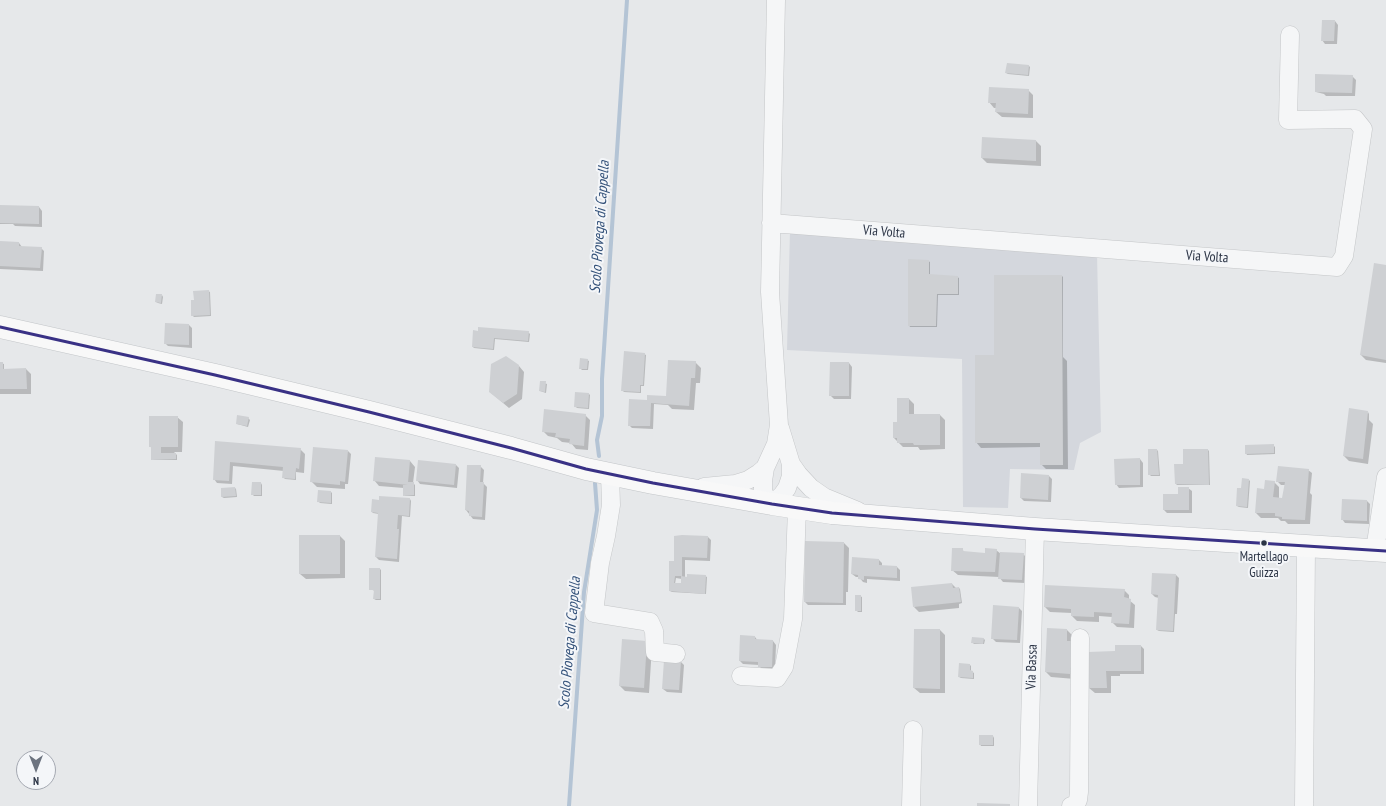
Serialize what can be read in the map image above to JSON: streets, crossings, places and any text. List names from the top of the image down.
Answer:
{
  "streets": {
    "street": ["Via Volta", "Via Bassa"]
  },
  "water": ["Scolo Piovega di Cappella"],
  "places": ["Martellago Guizza"],
  "north": "bottom"
}
